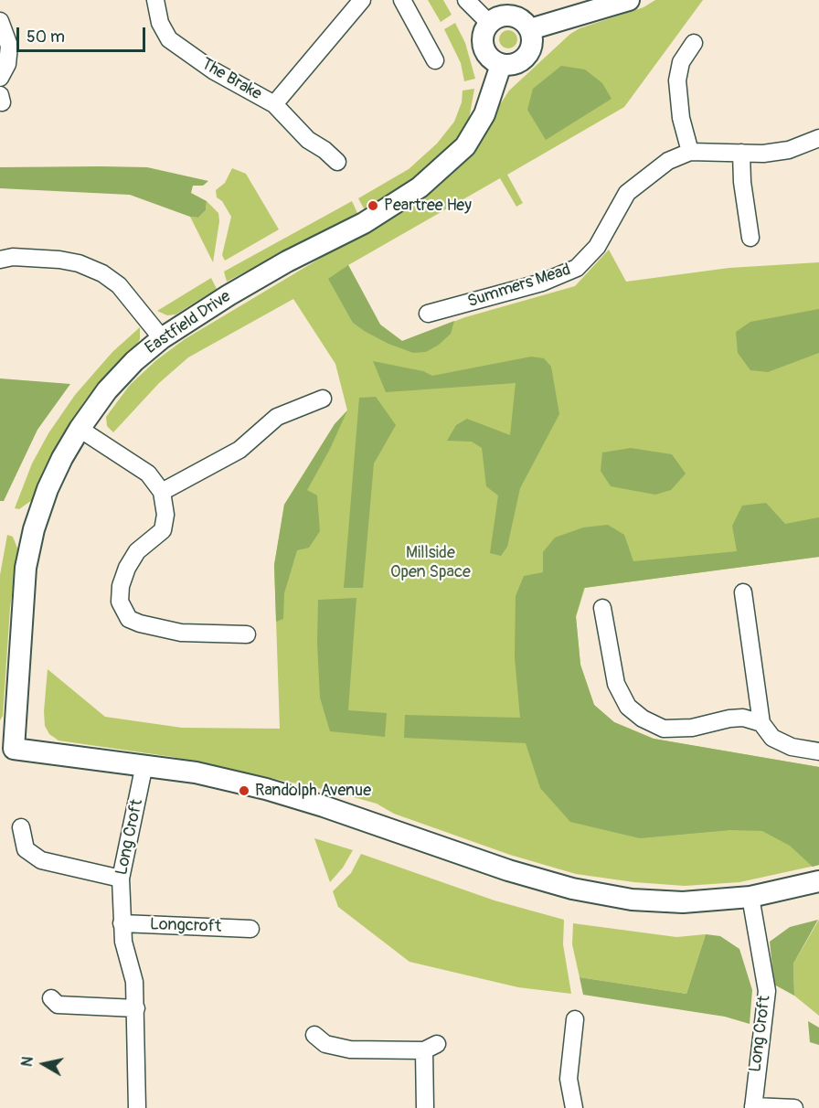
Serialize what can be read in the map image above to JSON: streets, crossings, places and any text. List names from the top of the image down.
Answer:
{
  "streets": {
    "street": [
      "The Brake",
      "Summers Mead",
      "Eastfield Drive",
      "Long Croft",
      "Longcroft"
    ]
  },
  "crossings": [
    ["Long Croft", "Longcroft"]
  ],
  "parks": ["Millside Open Space"],
  "places": ["Peartree Hey", "Randolph Avenue"],
  "scale_bar": "50 m",
  "north": "left"
}
